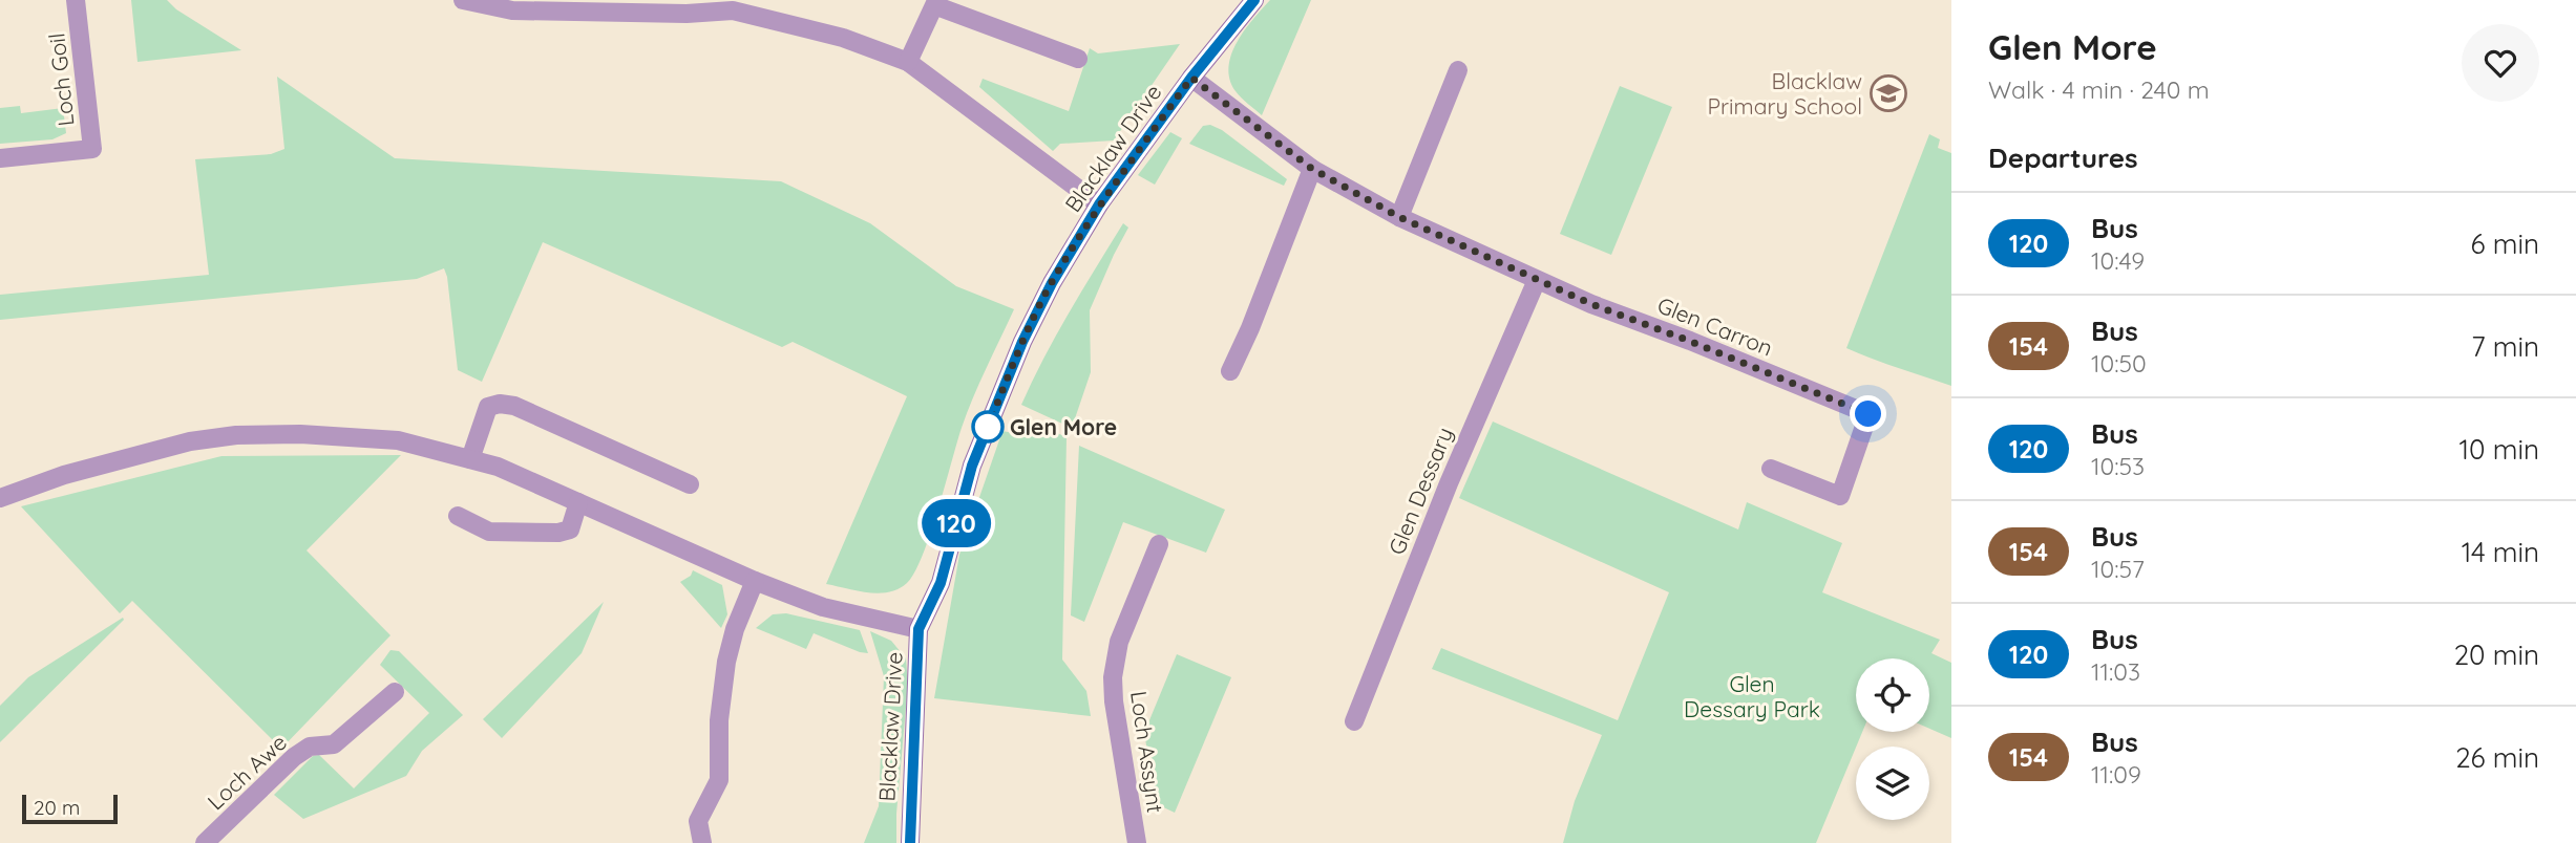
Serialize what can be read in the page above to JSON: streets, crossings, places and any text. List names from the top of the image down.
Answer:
{
  "streets": {
    "street": [
      "Loch Goil",
      "Blacklaw Drive",
      "Glen Carron",
      "Glen Dessary",
      "Loch Assynt",
      "Loch Awe"
    ]
  },
  "crossings": [
    ["Blacklaw Drive", "Glen Carron"],
    ["Glen Carron", "Glen Dessary"]
  ],
  "parks": ["Glen Dessary Park"],
  "places": {
    "school or university": ["Blacklaw Primary School"],
    "other": ["Glen More"]
  },
  "lines": ["bus line 120"],
  "scale_bar": "20 m",
  "page": {
    "on_map": "120",
    "heading": [
      ["Glen More", "Walk · 4 min · 240 m"],
      "Departures"
    ],
    "list": [
      {
        "mark": "120",
        "name": "Bus",
        "note": "10:49",
        "value": "6 min"
      },
      {
        "mark": "154",
        "name": "Bus",
        "note": "10:50",
        "value": "7 min"
      },
      {
        "mark": "120",
        "name": "Bus",
        "note": "10:53",
        "value": "10 min"
      },
      {
        "mark": "154",
        "name": "Bus",
        "note": "10:57",
        "value": "14 min"
      },
      {
        "mark": "120",
        "name": "Bus",
        "note": "11:03",
        "value": "20 min"
      },
      {
        "mark": "154",
        "name": "Bus",
        "note": "11:09",
        "value": "26 min"
      }
    ],
    "scale": "20 m"
  }
}
